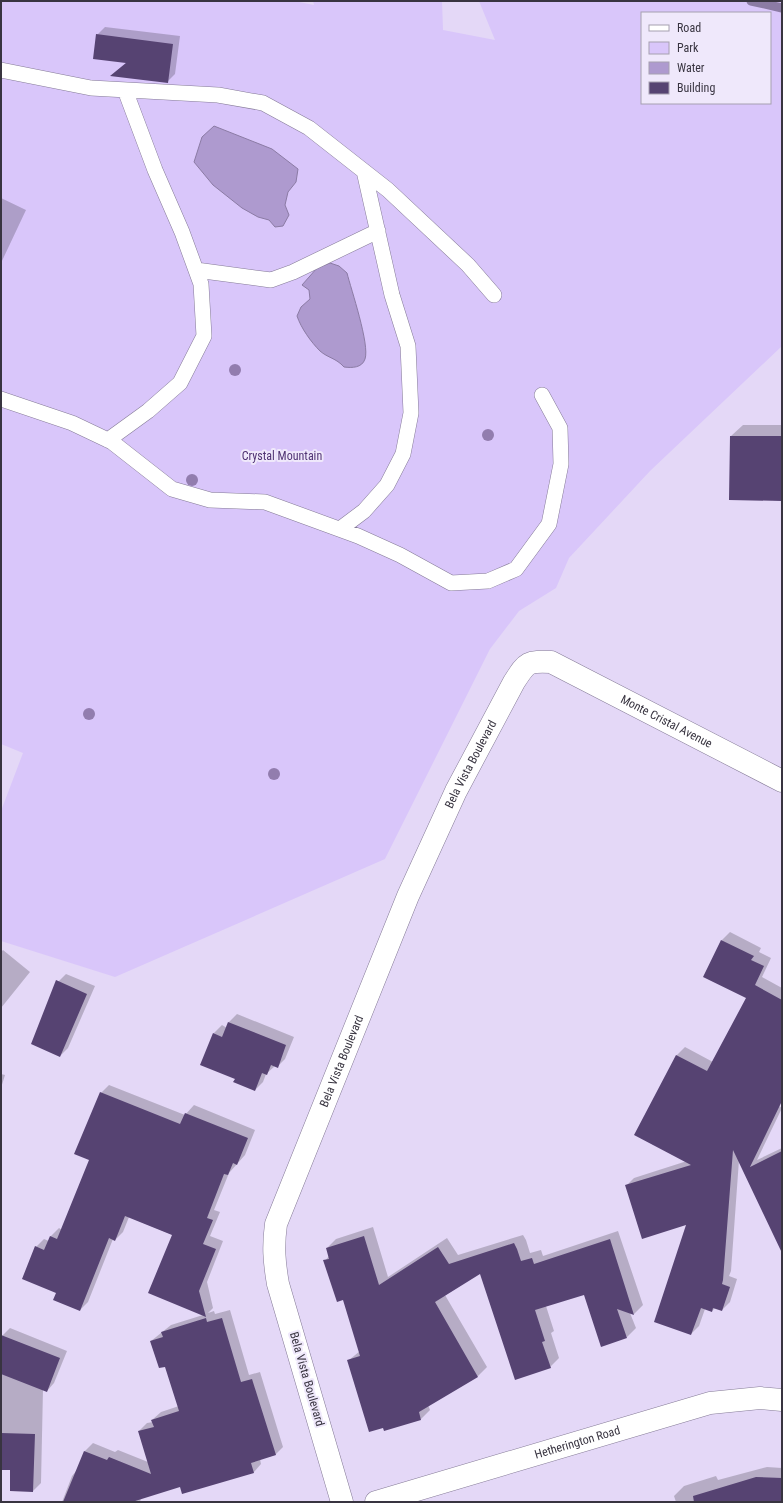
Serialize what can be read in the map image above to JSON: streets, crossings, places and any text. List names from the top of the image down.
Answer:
{
  "streets": {
    "street": ["Monte Cristal Avenue", "Bela Vista Boulevard", "Hetherington Road"]
  },
  "crossings": [
    ["Monte Cristal Avenue", "Bela Vista Boulevard"]
  ],
  "parks": ["Crystal Mountain"],
  "legend": [
    "Road",
    "Park",
    "Water",
    "Building"
  ]
}
